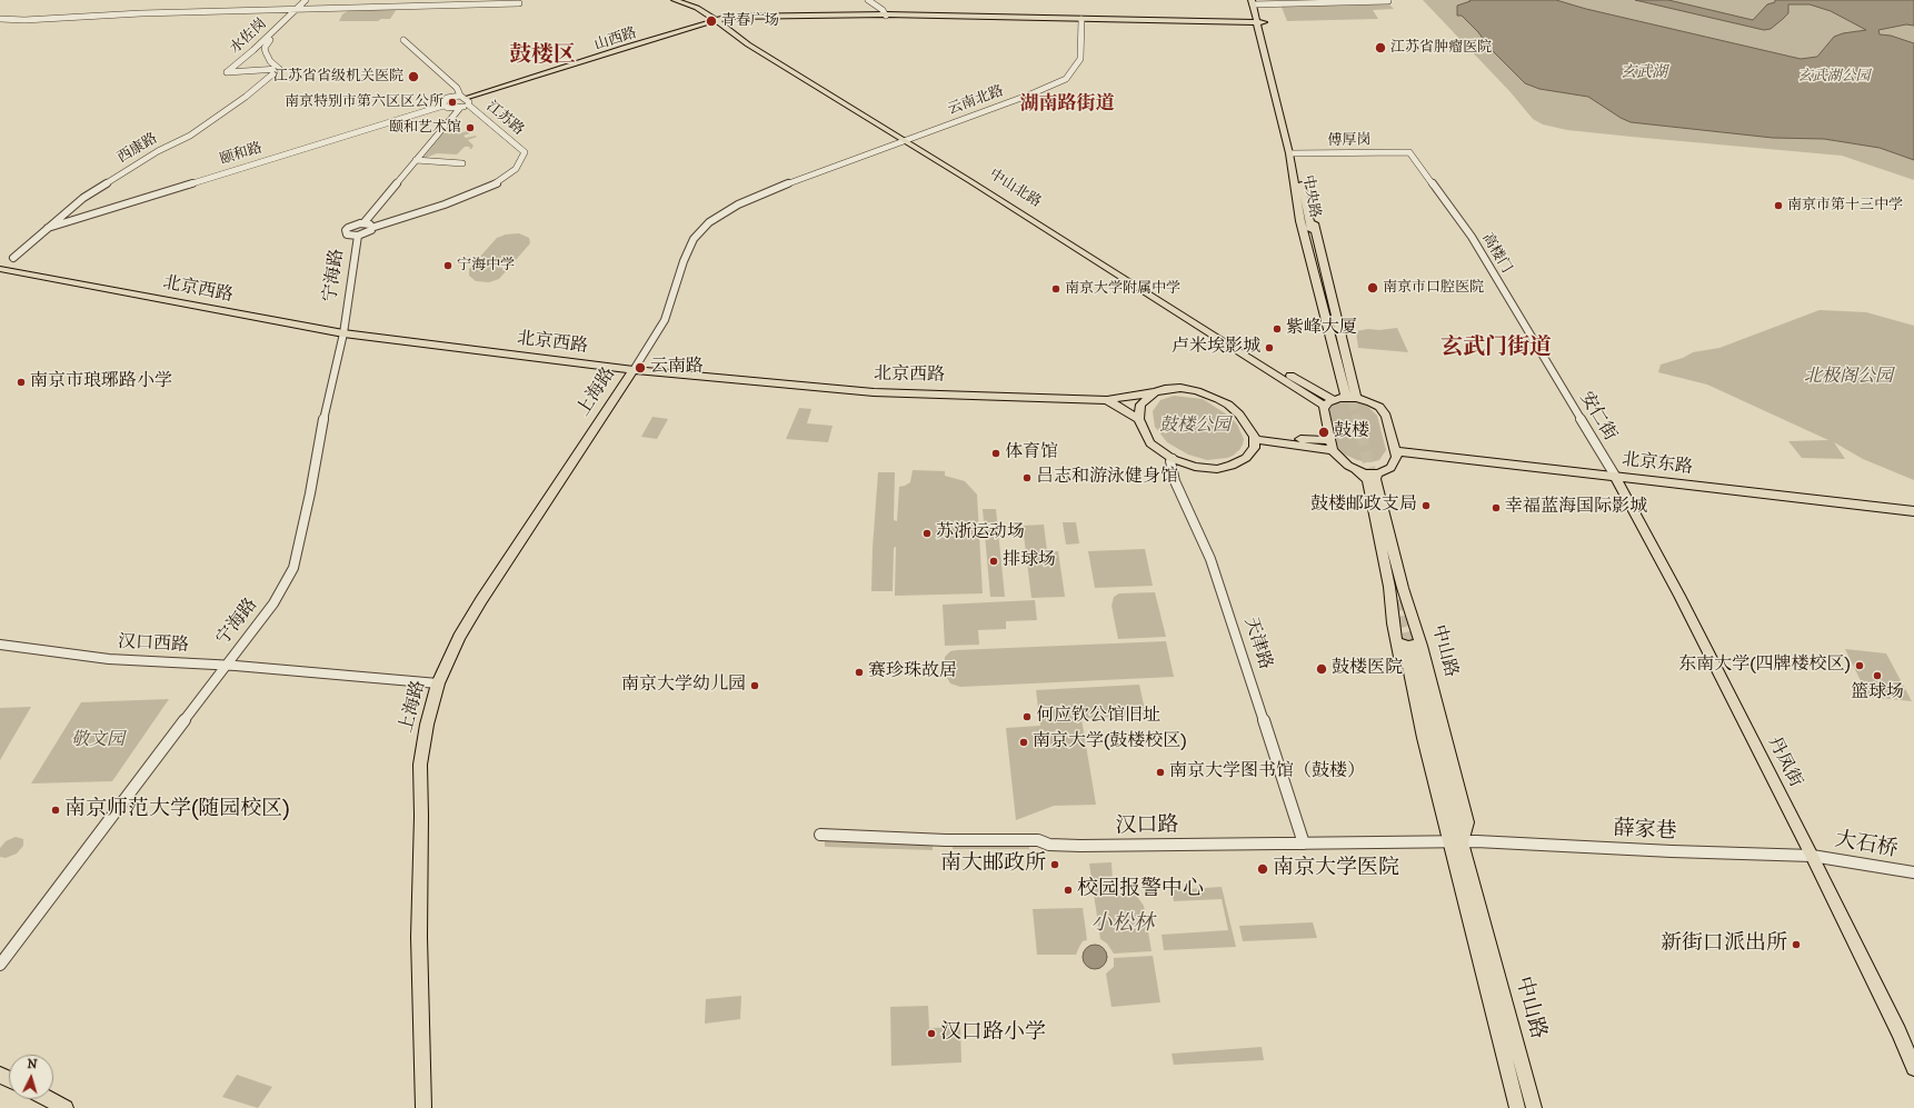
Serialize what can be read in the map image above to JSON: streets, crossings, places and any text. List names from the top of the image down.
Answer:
{
  "streets": {
    "main road": [
      "山西路",
      "中山北路",
      "中央路",
      "北京西路",
      "上海路",
      "北京东路",
      "中山路",
      "丹凤街"
    ],
    "street": [
      "水佐岗",
      "云南北路",
      "江苏路",
      "傅厚岗",
      "西康路",
      "颐和路",
      "高楼门",
      "宁海路",
      "安仁街",
      "天津路",
      "汉口西路",
      "汉口路",
      "薛家巷",
      "大石桥"
    ]
  },
  "crossings": [
    ["水佐岗", "西康路"],
    ["山西路", "云南北路"],
    ["山西路", "江苏路"],
    ["山西路", "中山北路"],
    ["山西路", "中央路"],
    ["云南北路", "中山北路"],
    ["傅厚岗", "中央路"],
    ["傅厚岗", "高楼门"],
    ["西康路", "颐和路"],
    ["中山北路", "中央路"],
    ["中山北路", "北京东路"],
    ["中山北路", "中山路"],
    ["中央路", "北京东路"],
    ["中央路", "中山路"],
    ["高楼门", "安仁街"],
    ["宁海路", "北京西路"],
    ["宁海路", "汉口西路"],
    ["北京西路", "上海路"],
    ["北京西路", "天津路"],
    ["上海路", "汉口西路"],
    ["安仁街", "北京东路"],
    ["安仁街", "丹凤街"],
    ["北京东路", "中山路"],
    ["北京东路", "丹凤街"],
    ["天津路", "汉口路"],
    ["中山路", "汉口路"],
    ["中山路", "薛家巷"],
    ["丹凤街", "薛家巷"],
    ["丹凤街", "大石桥"],
    ["汉口路", "薛家巷"],
    ["薛家巷", "大石桥"]
  ],
  "districts": ["鼓楼区", "湖南路街道", "玄武门街道"],
  "water": ["玄武湖"],
  "parks": [
    "玄武湖公园",
    "北极阁公园",
    "鼓楼公园",
    "敬文园",
    "小松林"
  ],
  "places": [
    "青春广场",
    "江苏省肿瘤医院",
    "江苏省省级机关医院",
    "南京特别市第六区区公所",
    "颐和艺术馆",
    "南京市第十三中学",
    "宁海中学",
    "南京市口腔医院",
    "南京大学附属中学",
    "紫峰大厦",
    "卢米埃影城",
    "云南路",
    "南京市琅琊路小学",
    "鼓楼",
    "体育馆",
    "吕志和游泳健身馆",
    "鼓楼邮政支局",
    "幸福蓝海国际影城",
    "苏浙运动场",
    "排球场",
    "东南大学(四牌楼校区)",
    "鼓楼医院",
    "赛珍珠故居",
    "篮球场",
    "南京大学幼儿园",
    "何应钦公馆旧址",
    "南京大学(鼓楼校区)",
    "南京大学图书馆（鼓楼）",
    "南京师范大学(随园校区)",
    "南大邮政所",
    "南京大学医院",
    "校园报警中心",
    "新街口派出所",
    "汉口路小学"
  ],
  "north": "top"
}
